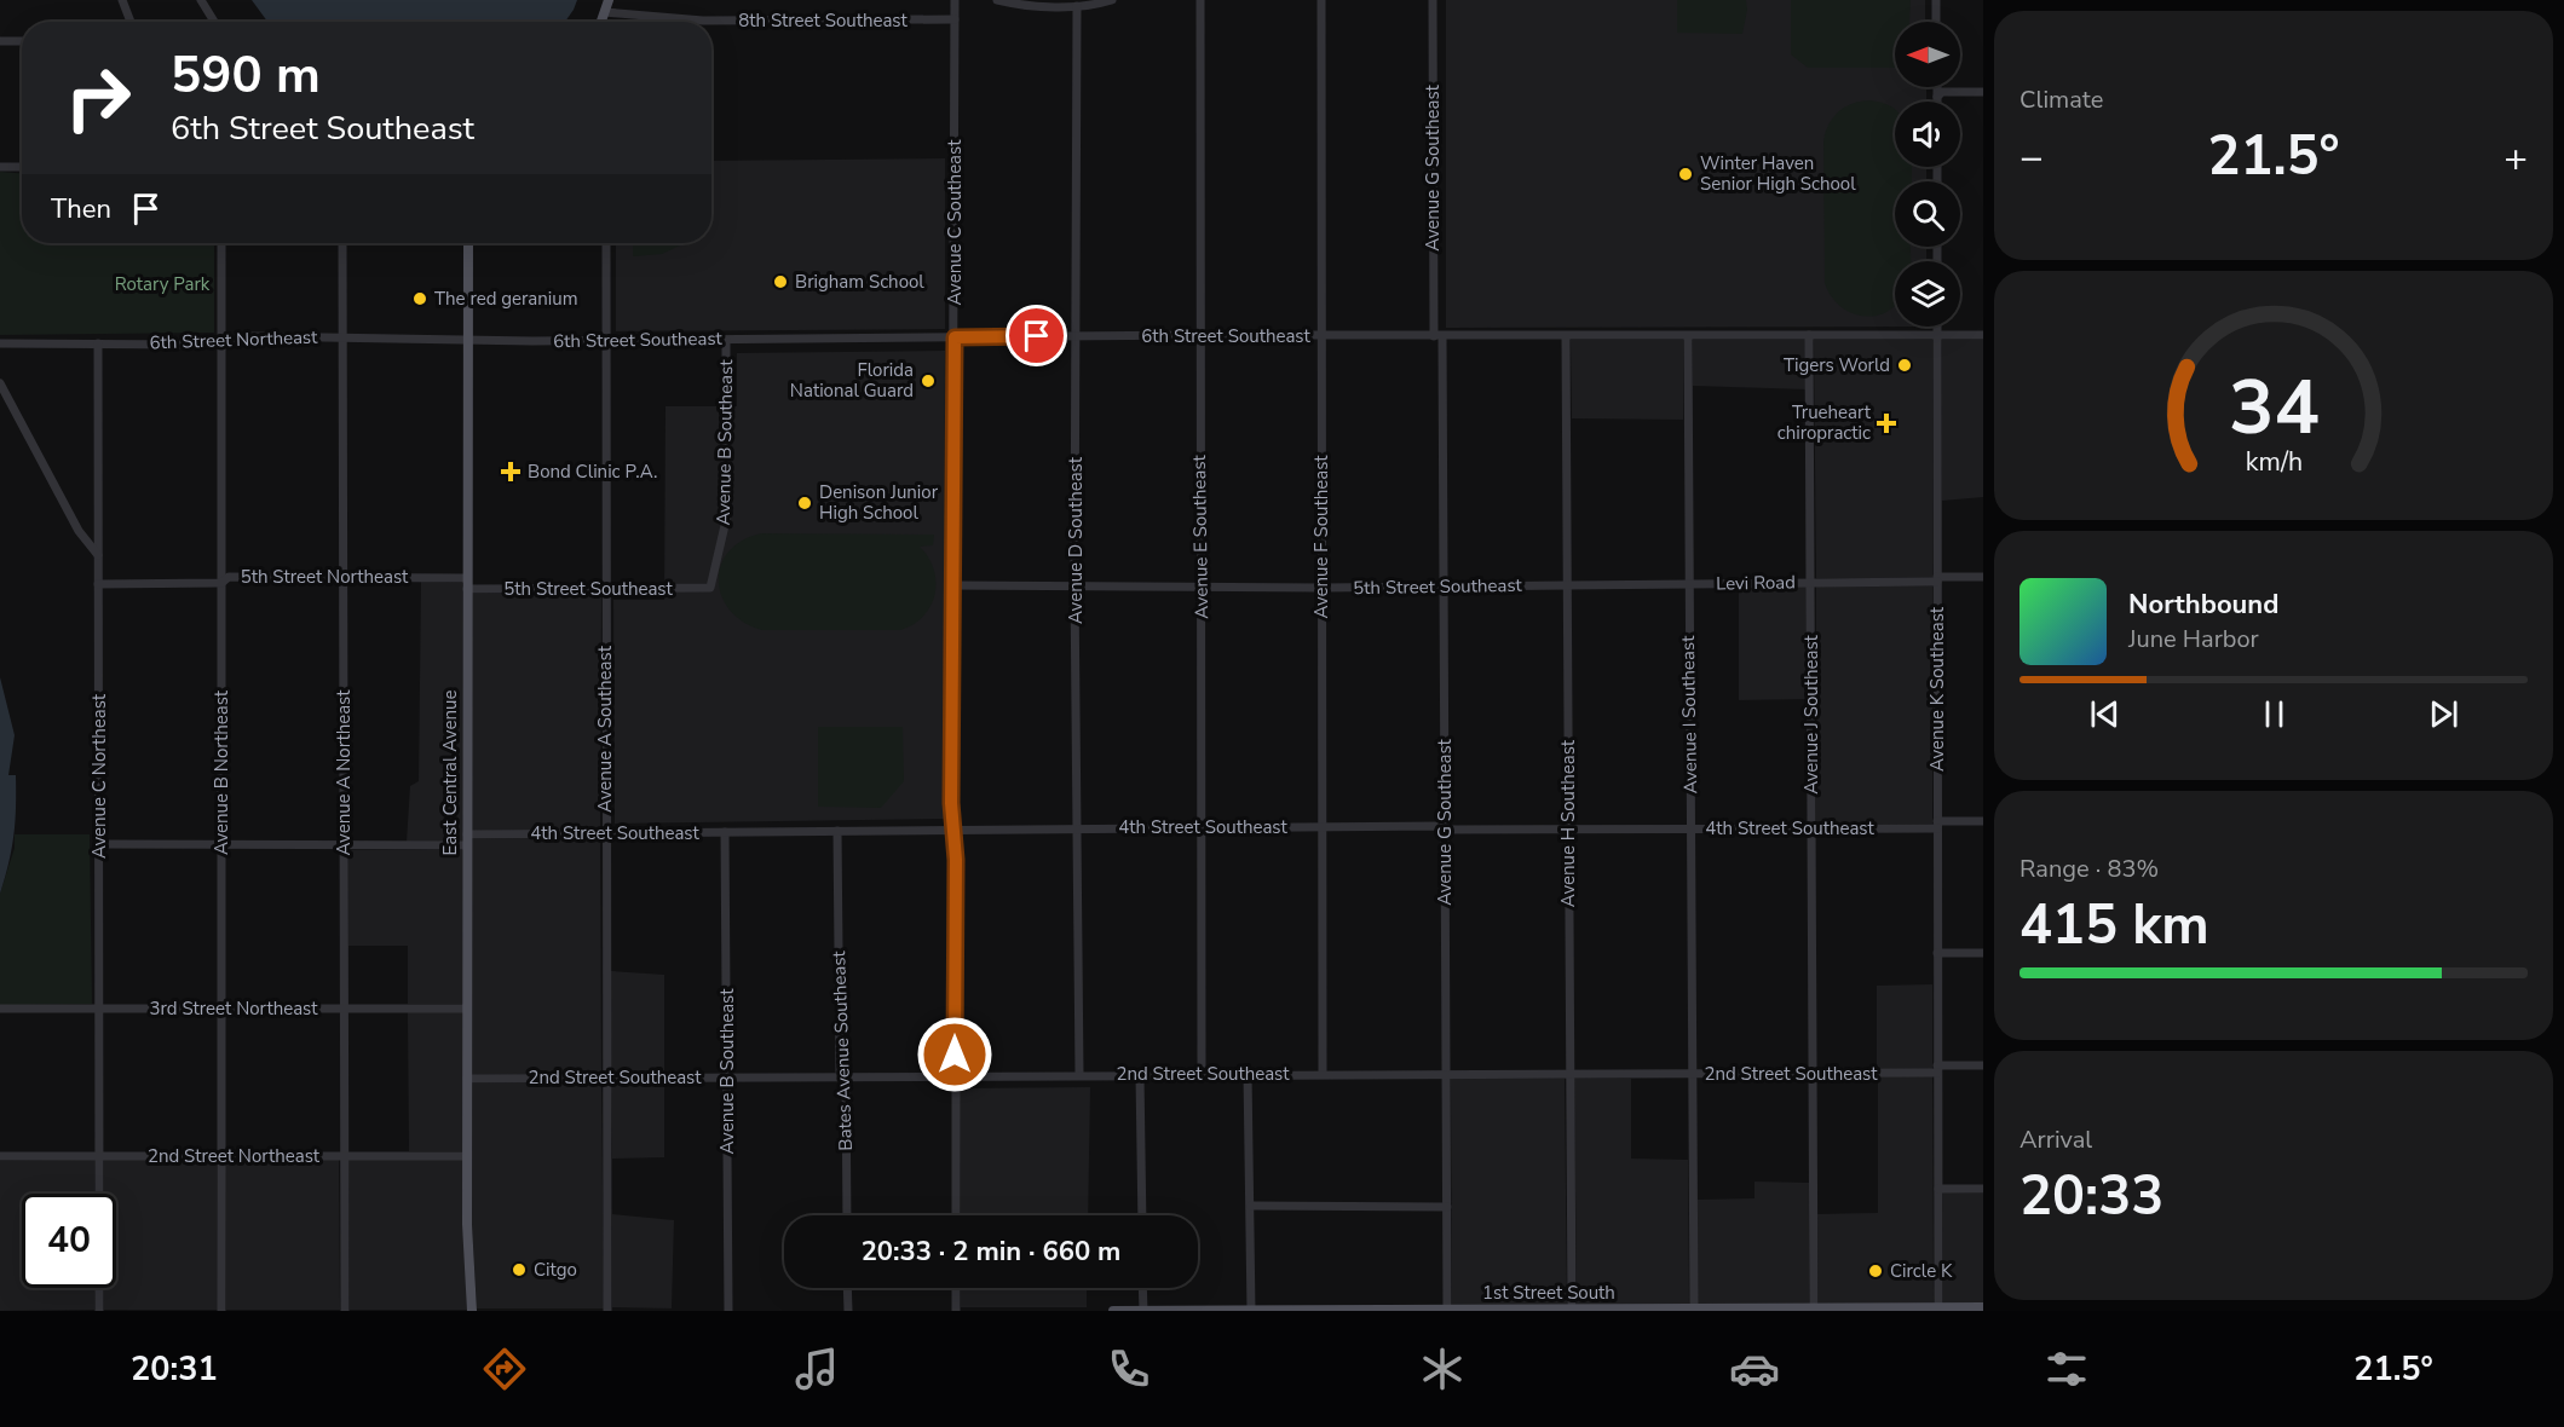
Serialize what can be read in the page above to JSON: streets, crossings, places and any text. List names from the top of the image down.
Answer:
{
  "streets": {
    "main road": ["East Central Avenue", "1st Street South"],
    "street": [
      "8th Street Southeast",
      "Avenue G Southeast",
      "Avenue C Southeast",
      "6th Street Southeast",
      "6th Street Northeast",
      "Avenue B Southeast",
      "Avenue E Southeast",
      "Avenue F Southeast",
      "Avenue D Southeast",
      "5th Street Northeast",
      "Levi Road",
      "5th Street Southeast",
      "Avenue K Southeast",
      "Avenue I Southeast",
      "Avenue J Southeast",
      "Avenue A Southeast",
      "Avenue B Northeast",
      "Avenue A Northeast",
      "Avenue C Northeast",
      "Avenue H Southeast",
      "4th Street Southeast",
      "3rd Street Northeast",
      "Bates Avenue Southeast",
      "2nd Street Southeast",
      "2nd Street Northeast"
    ]
  },
  "crossings": [
    ["8th Street Southeast", "Avenue C Southeast"],
    ["Avenue G Southeast", "6th Street Southeast"],
    ["Avenue G Southeast", "5th Street Southeast"],
    ["Avenue G Southeast", "4th Street Southeast"],
    ["Avenue G Southeast", "2nd Street Southeast"],
    ["Avenue G Southeast", "1st Street South"],
    ["Avenue C Southeast", "6th Street Southeast"],
    ["Avenue C Southeast", "5th Street Southeast"],
    ["Avenue C Southeast", "4th Street Southeast"],
    ["Avenue C Southeast", "2nd Street Southeast"],
    ["6th Street Southeast", "6th Street Northeast"],
    ["6th Street Southeast", "Avenue B Southeast"],
    ["6th Street Southeast", "Avenue E Southeast"],
    ["6th Street Southeast", "Avenue F Southeast"],
    ["6th Street Southeast", "Avenue D Southeast"],
    ["6th Street Southeast", "Avenue K Southeast"],
    ["6th Street Southeast", "Avenue I Southeast"],
    ["6th Street Southeast", "Avenue J Southeast"],
    ["6th Street Southeast", "Avenue A Southeast"],
    ["6th Street Southeast", "East Central Avenue"],
    ["6th Street Southeast", "Avenue H Southeast"],
    ["6th Street Northeast", "Avenue B Northeast"],
    ["6th Street Northeast", "Avenue A Northeast"],
    ["6th Street Northeast", "East Central Avenue"],
    ["6th Street Northeast", "Avenue C Northeast"],
    ["Avenue B Southeast", "5th Street Southeast"],
    ["Avenue B Southeast", "4th Street Southeast"],
    ["Avenue B Southeast", "2nd Street Southeast"],
    ["Avenue E Southeast", "5th Street Southeast"],
    ["Avenue E Southeast", "4th Street Southeast"],
    ["Avenue E Southeast", "2nd Street Southeast"],
    ["Avenue F Southeast", "5th Street Southeast"],
    ["Avenue F Southeast", "4th Street Southeast"],
    ["Avenue F Southeast", "2nd Street Southeast"],
    ["Avenue D Southeast", "5th Street Southeast"],
    ["Avenue D Southeast", "4th Street Southeast"],
    ["Avenue D Southeast", "2nd Street Southeast"],
    ["5th Street Northeast", "5th Street Southeast"],
    ["5th Street Northeast", "Avenue B Northeast"],
    ["5th Street Northeast", "Avenue A Northeast"],
    ["5th Street Northeast", "East Central Avenue"],
    ["5th Street Northeast", "Avenue C Northeast"],
    ["Levi Road", "5th Street Southeast"],
    ["Levi Road", "Avenue K Southeast"],
    ["Levi Road", "Avenue I Southeast"],
    ["Levi Road", "Avenue J Southeast"],
    ["Levi Road", "Avenue H Southeast"],
    ["5th Street Southeast", "Avenue A Southeast"],
    ["5th Street Southeast", "East Central Avenue"],
    ["5th Street Southeast", "Avenue H Southeast"],
    ["Avenue K Southeast", "4th Street Southeast"],
    ["Avenue K Southeast", "2nd Street Southeast"],
    ["Avenue K Southeast", "1st Street South"],
    ["Avenue I Southeast", "4th Street Southeast"],
    ["Avenue I Southeast", "2nd Street Southeast"],
    ["Avenue I Southeast", "1st Street South"],
    ["Avenue J Southeast", "4th Street Southeast"],
    ["Avenue J Southeast", "2nd Street Southeast"],
    ["Avenue J Southeast", "1st Street South"],
    ["Avenue A Southeast", "4th Street Southeast"],
    ["Avenue A Southeast", "2nd Street Southeast"],
    ["Avenue B Northeast", "4th Street Southeast"],
    ["Avenue B Northeast", "3rd Street Northeast"],
    ["Avenue B Northeast", "2nd Street Northeast"],
    ["Avenue A Northeast", "4th Street Southeast"],
    ["Avenue A Northeast", "3rd Street Northeast"],
    ["Avenue A Northeast", "2nd Street Northeast"],
    ["East Central Avenue", "4th Street Southeast"],
    ["East Central Avenue", "3rd Street Northeast"],
    ["East Central Avenue", "2nd Street Southeast"],
    ["East Central Avenue", "2nd Street Northeast"],
    ["Avenue C Northeast", "4th Street Southeast"],
    ["Avenue C Northeast", "3rd Street Northeast"],
    ["Avenue C Northeast", "2nd Street Northeast"],
    ["Avenue H Southeast", "4th Street Southeast"],
    ["Avenue H Southeast", "2nd Street Southeast"],
    ["Avenue H Southeast", "1st Street South"],
    ["4th Street Southeast", "Bates Avenue Southeast"],
    ["Bates Avenue Southeast", "2nd Street Southeast"]
  ],
  "parks": ["Rotary Park"],
  "places": {
    "other": [
      "Winter Haven Senior High School",
      "Brigham School",
      "The red geranium",
      "Tigers World",
      "Florida National Guard",
      "Denison Junior High School",
      "Citgo",
      "Circle K"
    ],
    "health": ["Trueheart chiropractic", "Bond Clinic P.A."]
  },
  "north": "left",
  "page": {
    "tile": [
      "Climate",
      ["Range · 83%", "415 km"],
      ["Arrival", "20:33"]
    ],
    "turn": ["590 m", "6th Street Southeast"],
    "heat": ["−", "21.5°", "+"],
    "then": "Then",
    "song": ["Northbound", "June Harbor"],
    "limit": "40",
    "trip": "20:33 · 2 min · 660 m",
    "tabs": ["20:31", "21.5°"],
    "gauge": ["34", "km/h"]
  }
}
